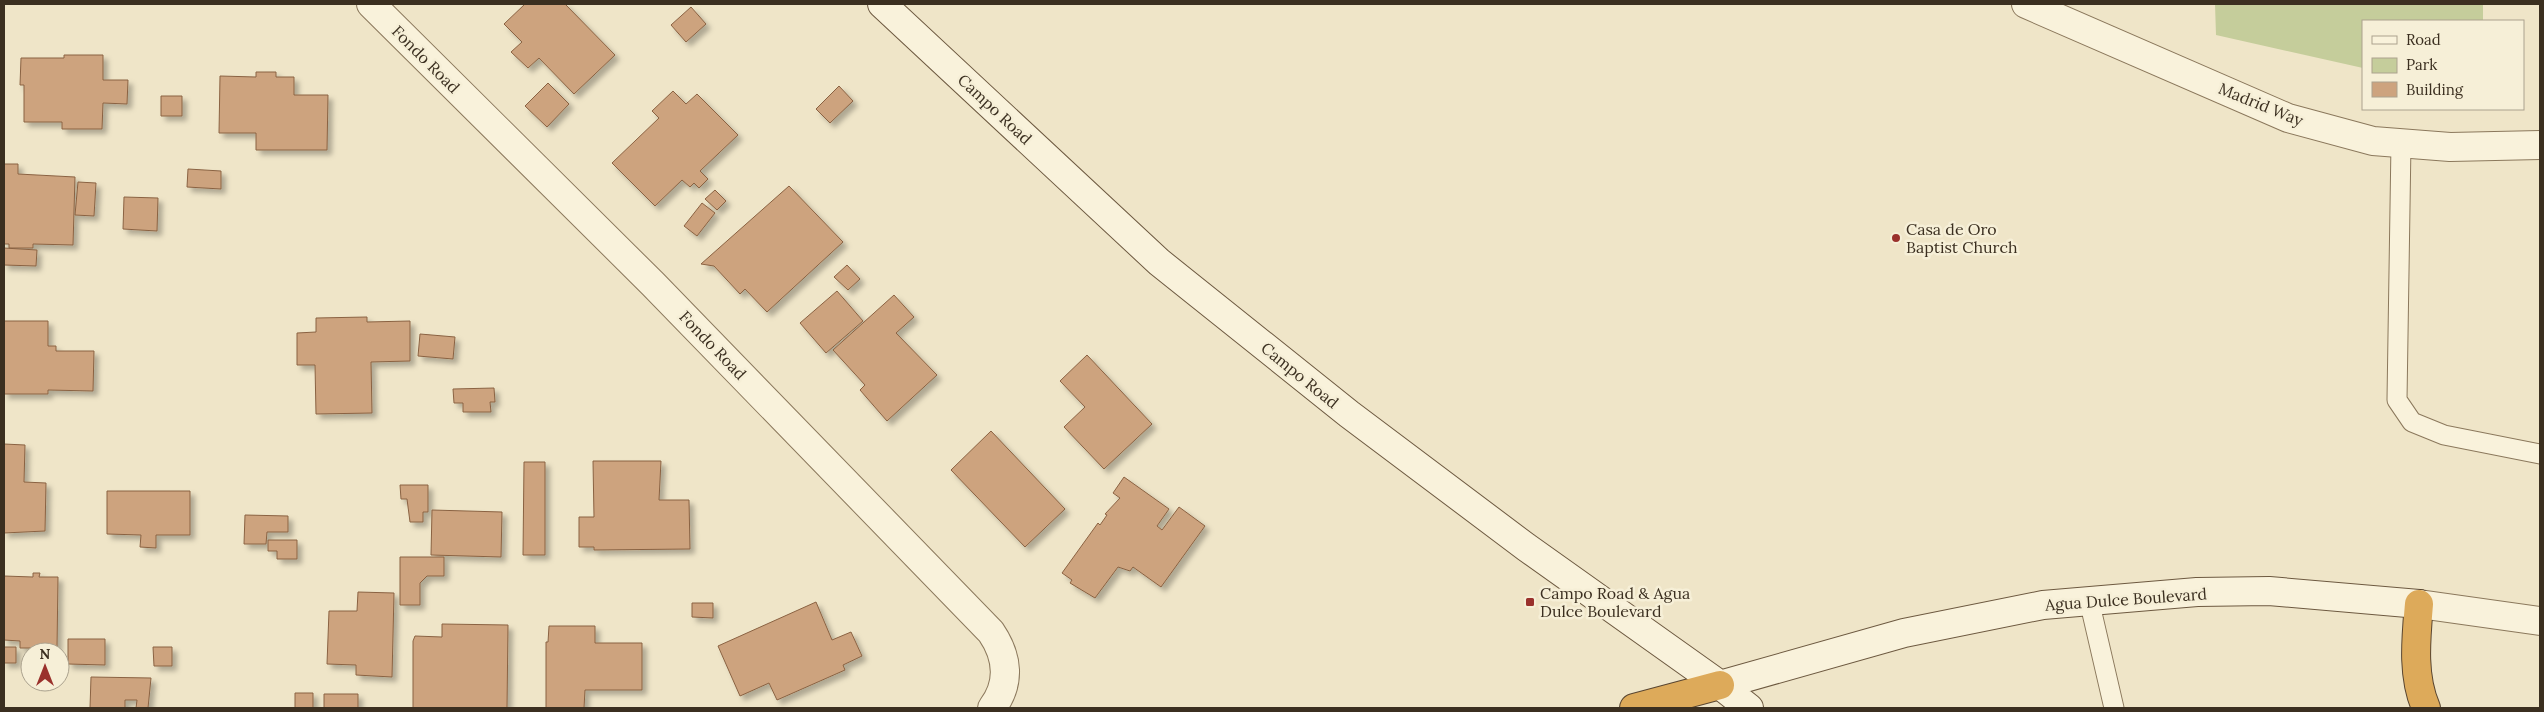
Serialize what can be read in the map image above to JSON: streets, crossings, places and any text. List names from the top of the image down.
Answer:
{
  "streets": {
    "main road": [
      "Fondo Road",
      "Madrid Way",
      "Campo Road",
      "Agua Dulce Boulevard"
    ]
  },
  "crossings": [
    ["Campo Road", "Agua Dulce Boulevard"]
  ],
  "places": {
    "other": ["Casa de Oro Baptist Church"],
    "transit": ["Campo Road & Agua Dulce Boulevard"]
  },
  "legend": ["Road", "Park", "Building"],
  "north": "top"
}
